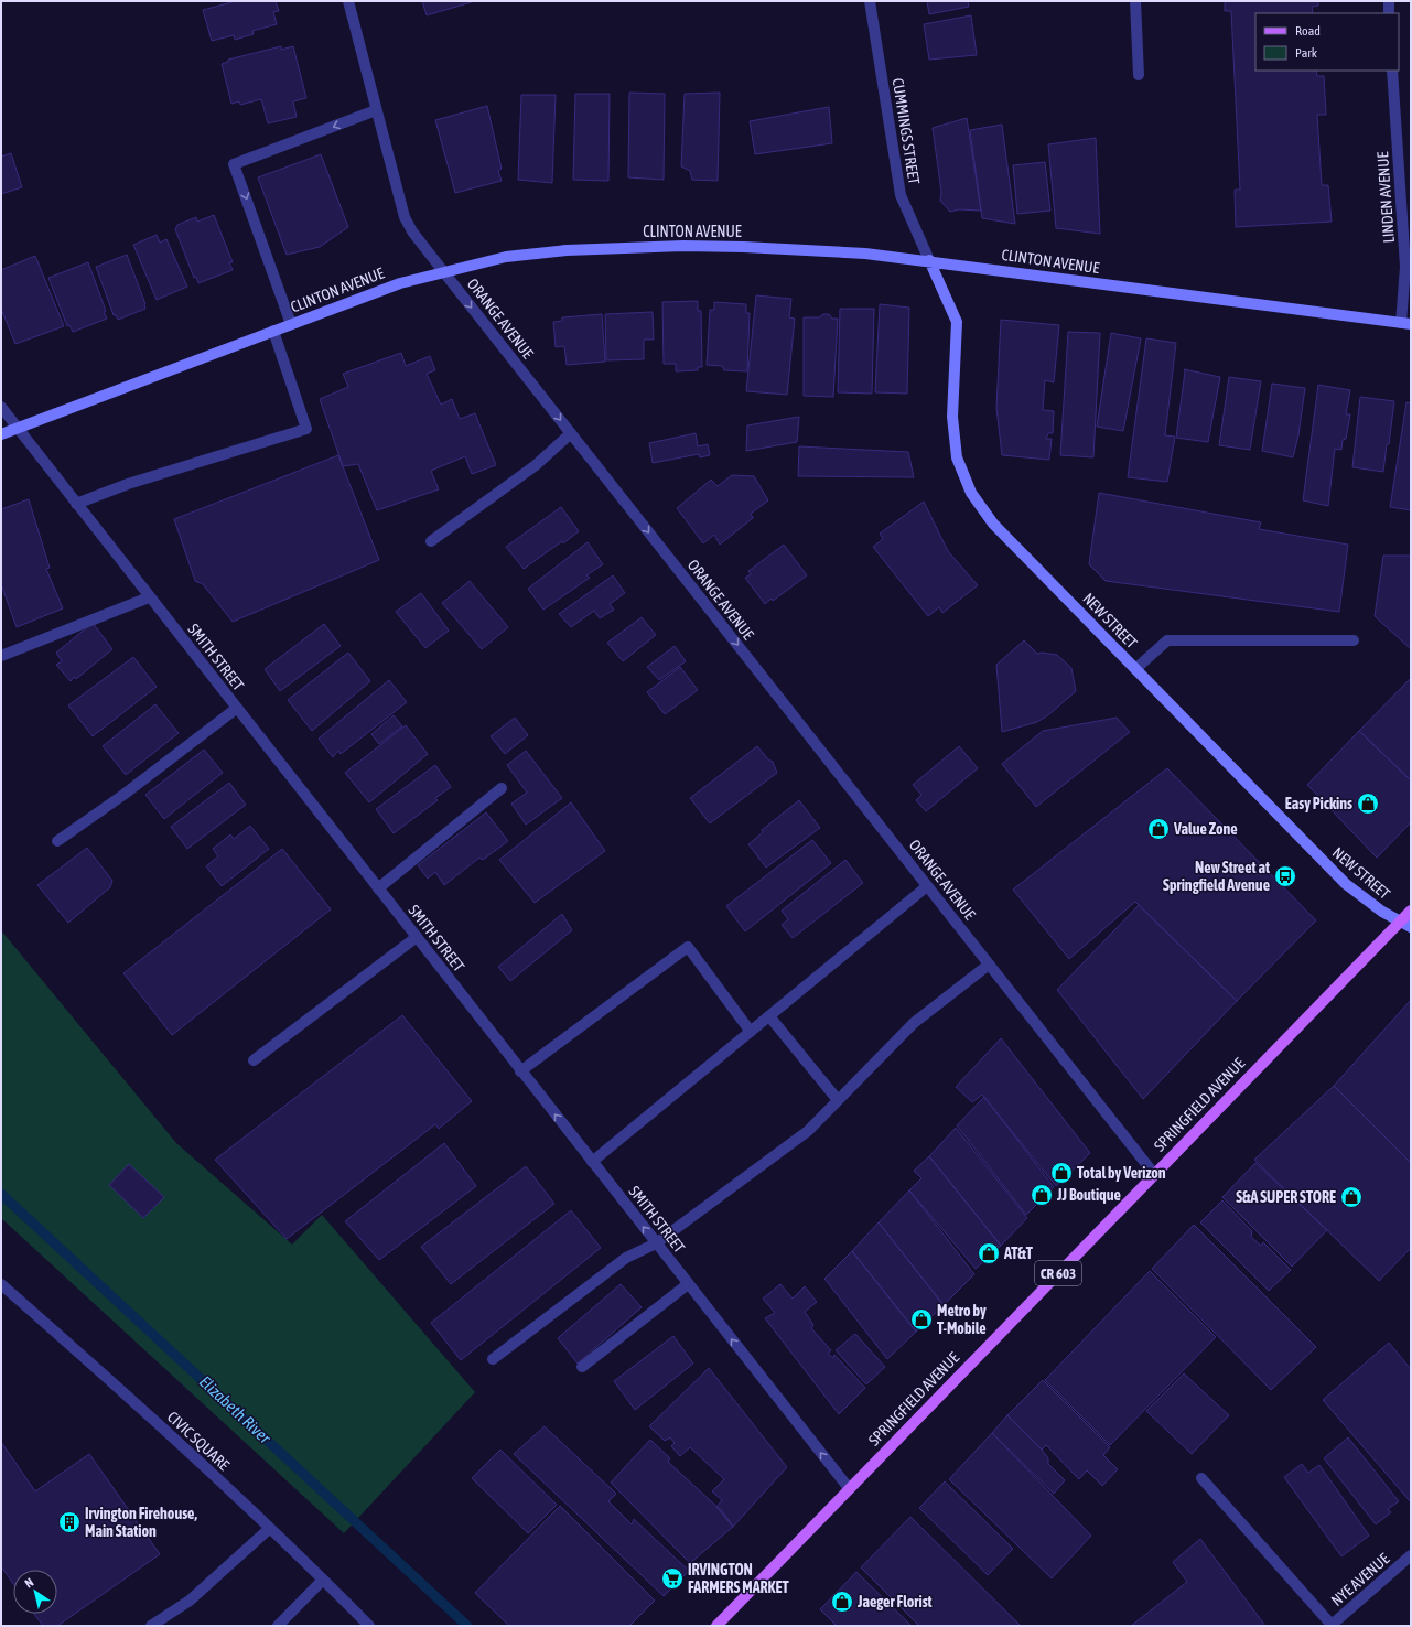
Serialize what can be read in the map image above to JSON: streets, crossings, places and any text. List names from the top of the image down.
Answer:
{
  "streets": {
    "main road": [
      "CLINTON AVENUE",
      "NEW STREET",
      "SPRINGFIELD AVENUE",
      "CR 603"
    ],
    "street": [
      "CUMMINGS STREET",
      "LINDEN AVENUE",
      "ORANGE AVENUE",
      "SMITH STREET",
      "CIVIC SQUARE",
      "NYE AVENUE"
    ]
  },
  "crossings": [
    ["CUMMINGS STREET", "CLINTON AVENUE"],
    ["CUMMINGS STREET", "NEW STREET"],
    ["LINDEN AVENUE", "CLINTON AVENUE"],
    ["CLINTON AVENUE", "ORANGE AVENUE"],
    ["CLINTON AVENUE", "NEW STREET"],
    ["CLINTON AVENUE", "SMITH STREET"],
    ["ORANGE AVENUE", "SPRINGFIELD AVENUE"],
    ["NEW STREET", "SPRINGFIELD AVENUE"],
    ["SMITH STREET", "SPRINGFIELD AVENUE"]
  ],
  "one_way": ["ORANGE AVENUE"],
  "water": ["Elizabeth River"],
  "places": {
    "shop": [
      "Easy Pickins",
      "Value Zone",
      "Total by Verizon",
      "JJ Boutique",
      "S&A SUPER STORE",
      "AT&T",
      "Metro by T-Mobile",
      "Jaeger Florist"
    ],
    "bus stop": ["New Street at Springfield Avenue"],
    "building": ["Irvington Firehouse, Main Station"],
    "supermarket": ["IRVINGTON FARMERS MARKET"]
  },
  "legend": ["Road", "Park"],
  "north": "top left"
}
